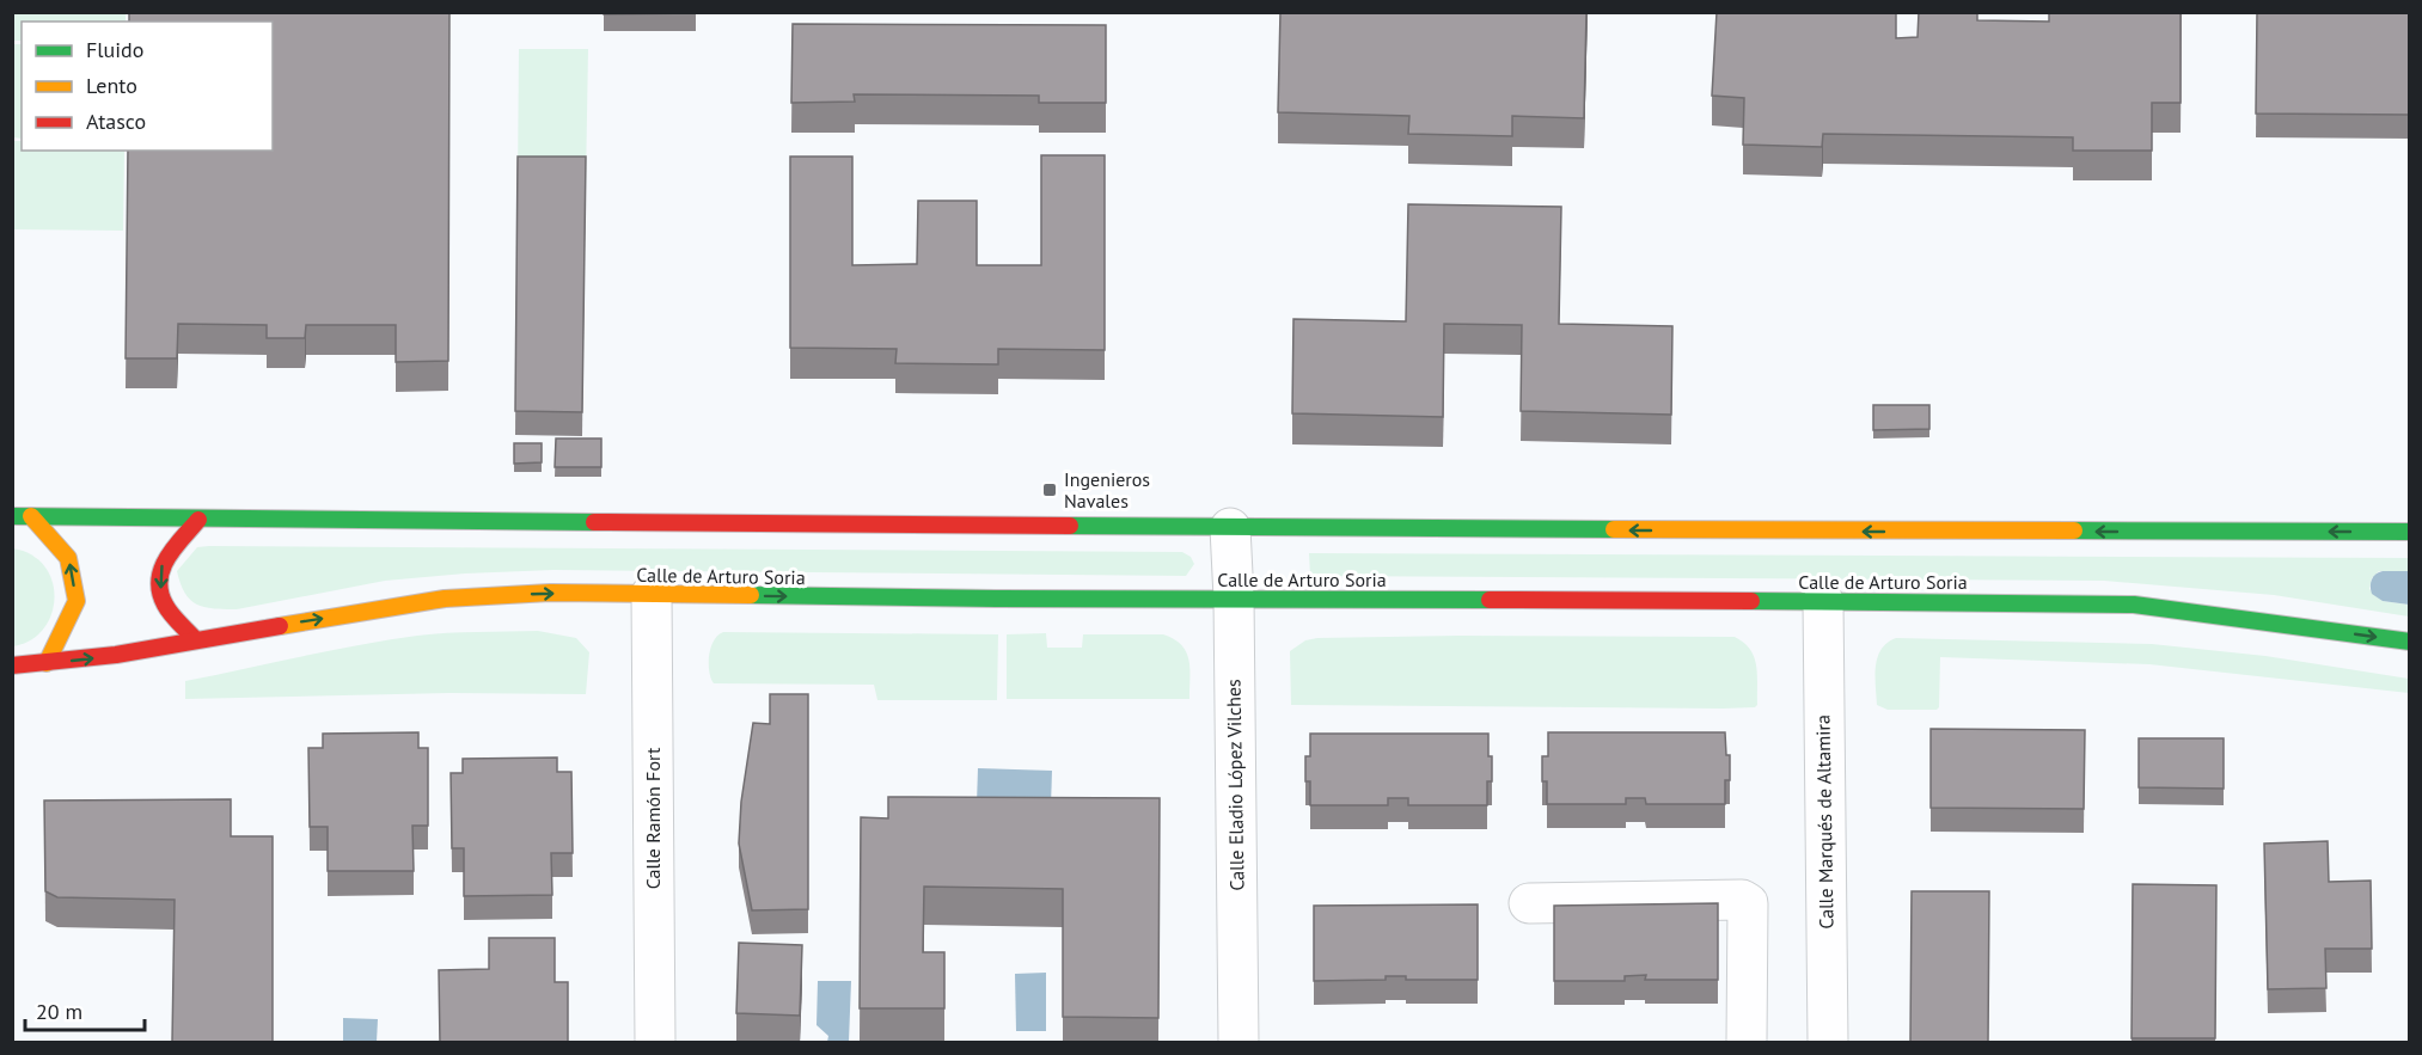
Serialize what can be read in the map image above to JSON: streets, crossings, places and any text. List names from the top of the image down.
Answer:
{
  "streets": {
    "main road": ["Calle de Arturo Soria"],
    "street": ["Calle Eladio López Vilches", "Calle Ramón Fort", "Calle Marqués de Altamira"]
  },
  "crossings": [
    ["Calle de Arturo Soria", "Calle Eladio López Vilches"],
    ["Calle de Arturo Soria", "Calle Ramón Fort"],
    ["Calle de Arturo Soria", "Calle Marqués de Altamira"]
  ],
  "places": {
    "transit": ["Ingenieros Navales"]
  },
  "legend": ["Fluido", "Lento", "Atasco"],
  "scale_bar": "20 m"
}
